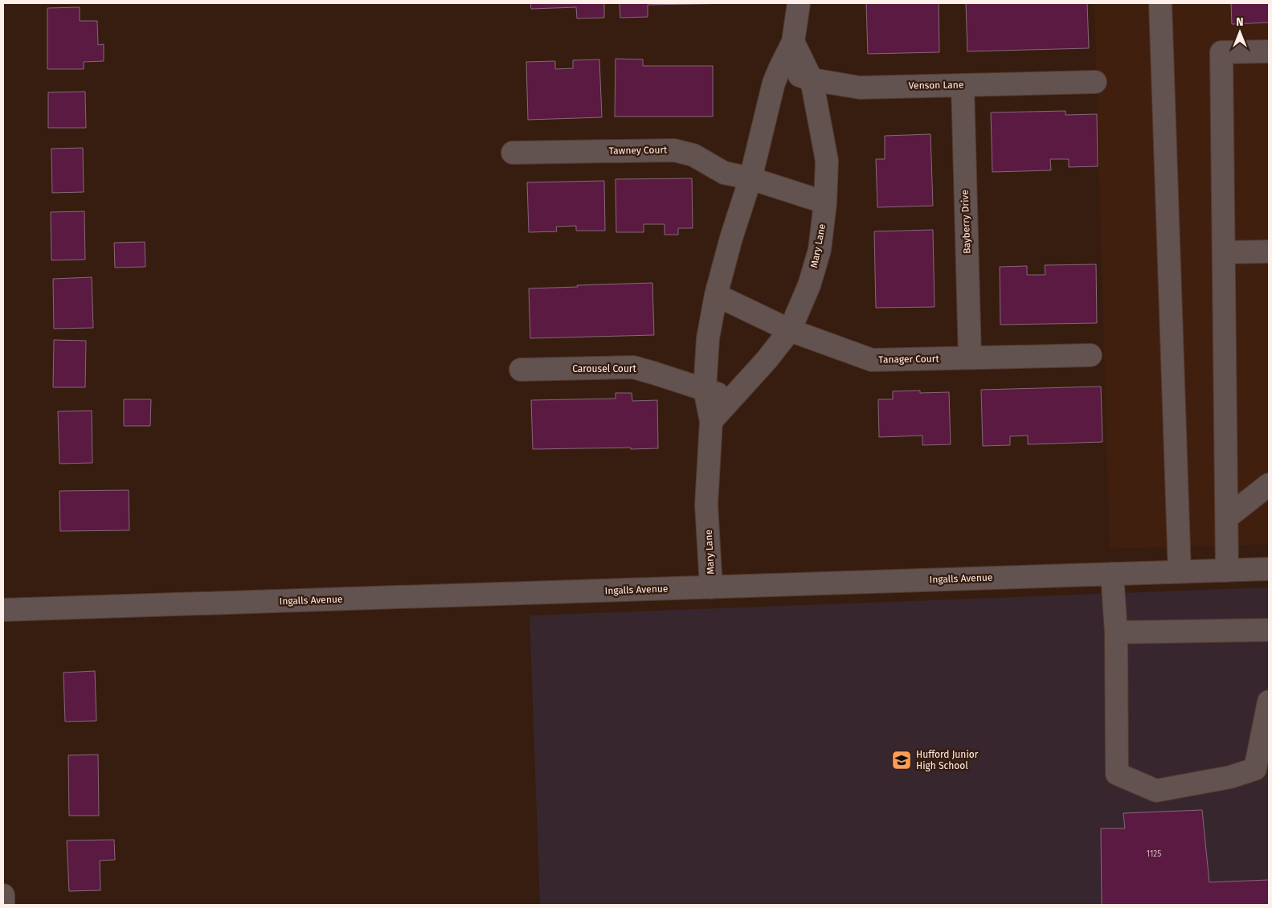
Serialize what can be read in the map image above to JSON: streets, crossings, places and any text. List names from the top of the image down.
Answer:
{
  "streets": {
    "street": [
      "Venson Lane",
      "Tawney Court",
      "Bayberry Drive",
      "Mary Lane",
      "Tanager Court",
      "Carousel Court",
      "Ingalls Avenue"
    ]
  },
  "crossings": [
    ["Venson Lane", "Bayberry Drive"],
    ["Venson Lane", "Mary Lane"],
    ["Tawney Court", "Mary Lane"],
    ["Bayberry Drive", "Tanager Court"],
    ["Mary Lane", "Tanager Court"],
    ["Mary Lane", "Carousel Court"],
    ["Mary Lane", "Ingalls Avenue"]
  ],
  "places": {
    "school or university": ["Hufford Junior High School"]
  },
  "house_numbers": ["1125"],
  "north": "top"
}
